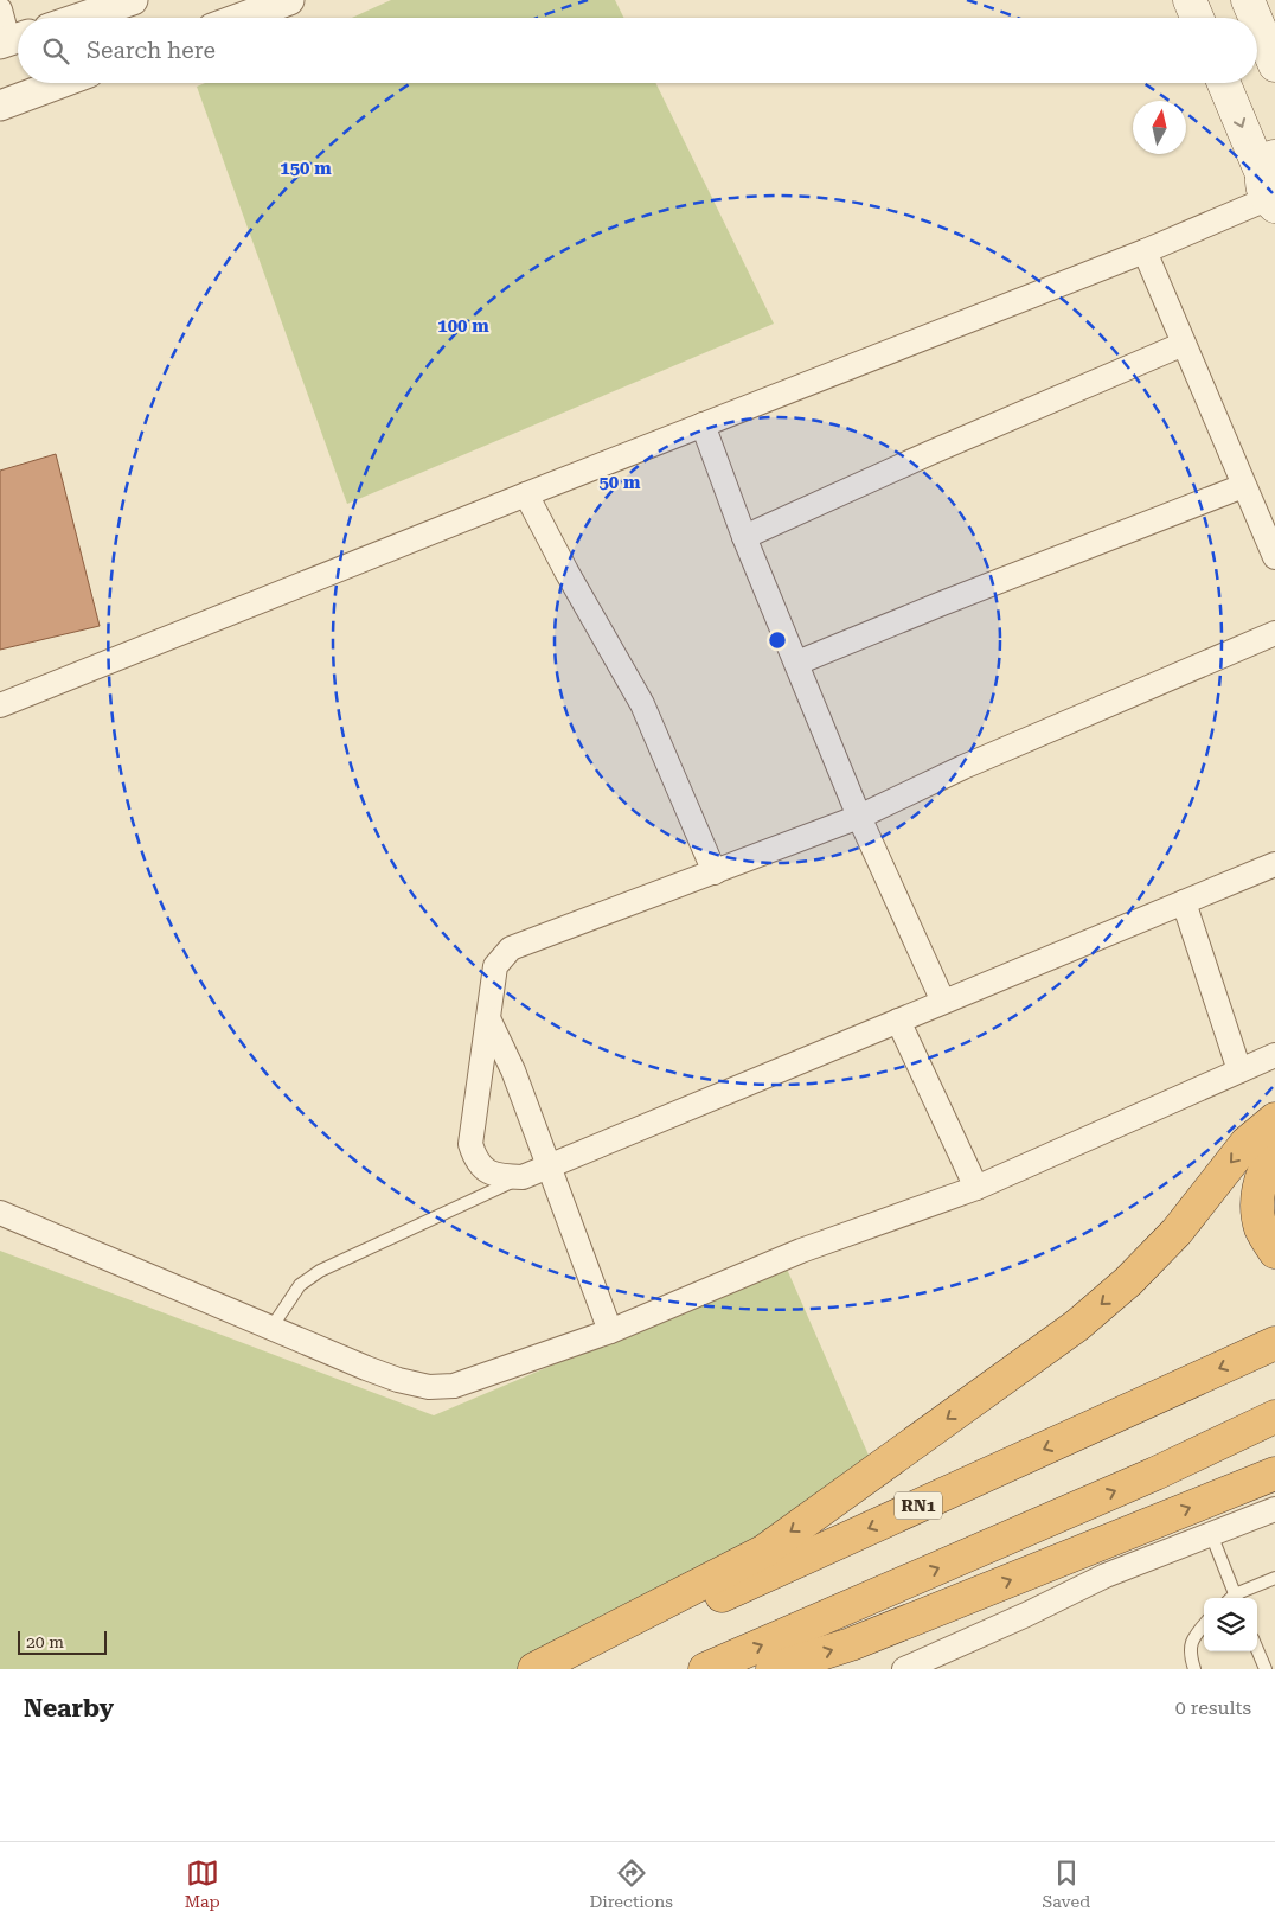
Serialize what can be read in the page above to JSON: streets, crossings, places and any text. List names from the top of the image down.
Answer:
{
  "streets": {
    "highway": ["RN1"]
  },
  "scale_bar": "20 m",
  "north": "top",
  "page": {
    "search": "Search here",
    "scale": "20 m",
    "heading": ["Nearby", "0 results"],
    "nav": ["Map", "Directions", "Saved"]
  },
  "rings": ["150 m", "100 m", "50 m"]
}
